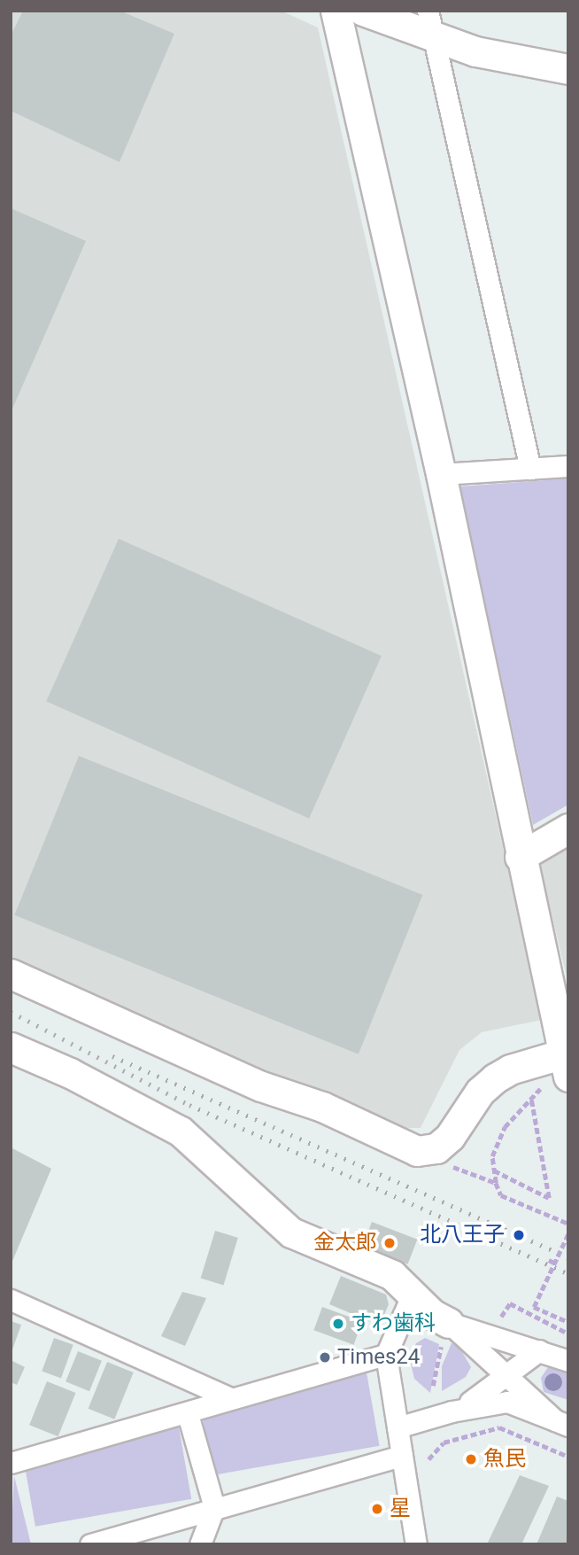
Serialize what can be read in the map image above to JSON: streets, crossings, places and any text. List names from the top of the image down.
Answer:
{
  "places": [
    "北八王子",
    "金太郎",
    "すわ歯科",
    "Times24",
    "魚民",
    "星"
  ]
}
